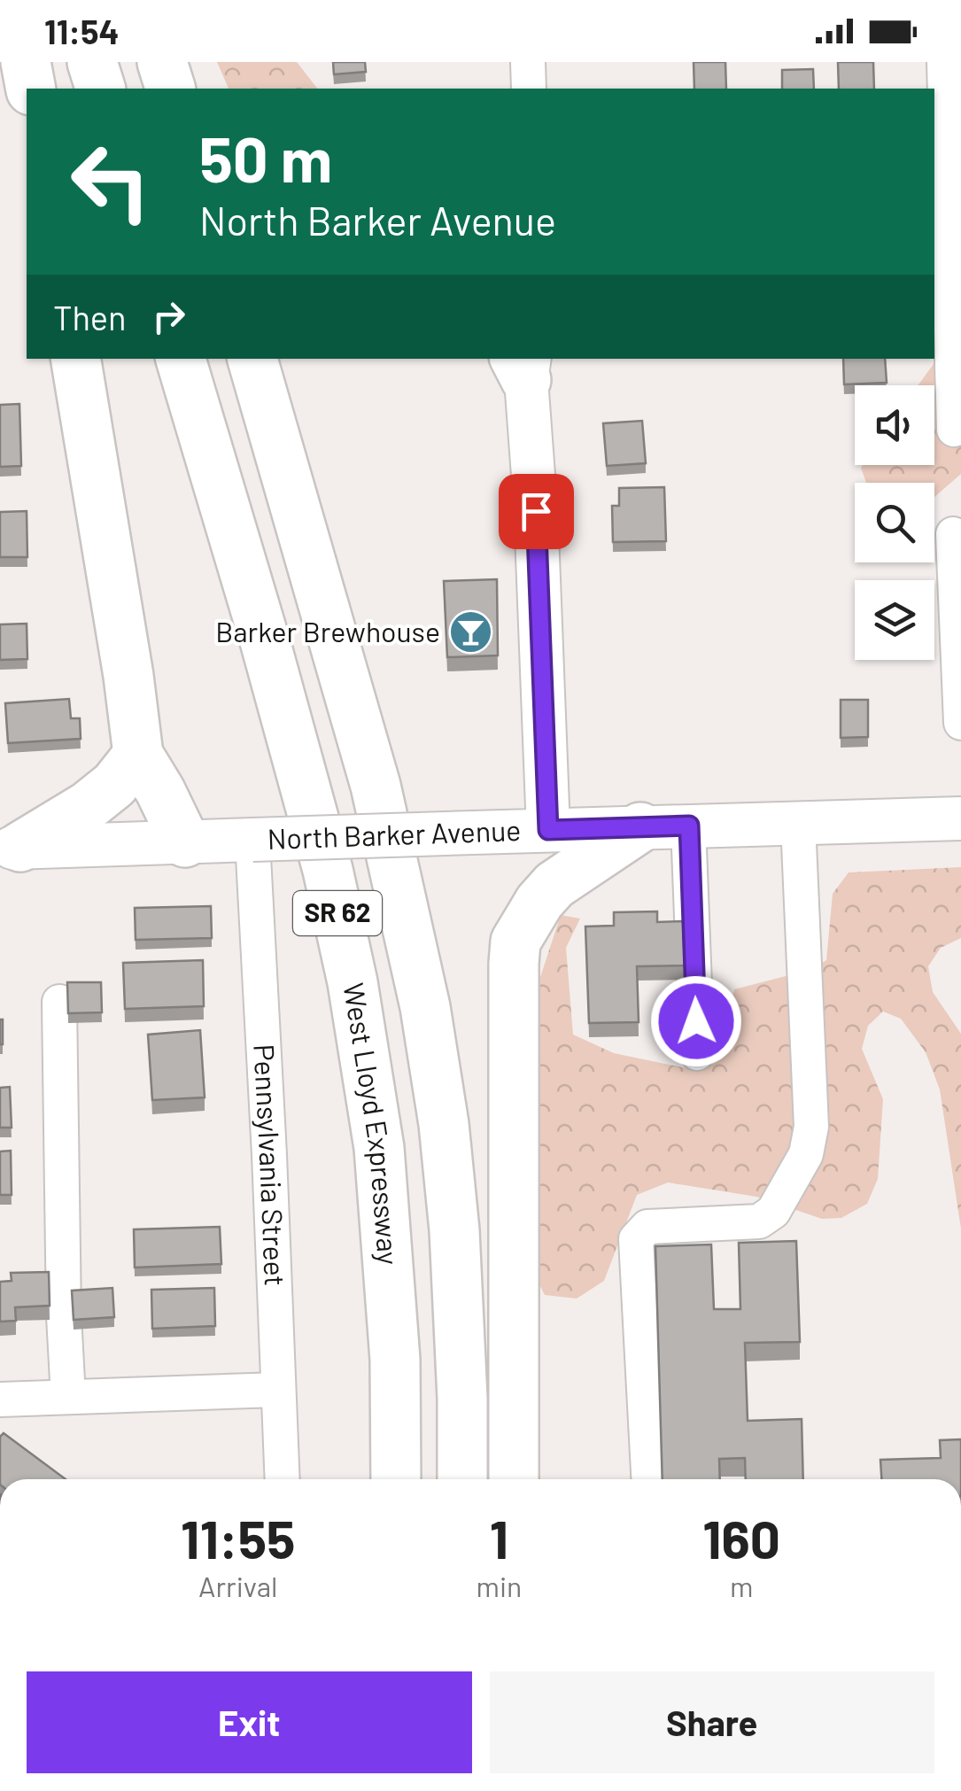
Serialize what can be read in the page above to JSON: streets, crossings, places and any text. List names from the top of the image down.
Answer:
{
  "streets": {
    "highway": ["SR 62", "West Lloyd Expressway"],
    "main road": ["North Barker Avenue"],
    "street": ["Pennsylvania Street"]
  },
  "crossings": [
    ["North Barker Avenue", "Pennsylvania Street"]
  ],
  "places": {
    "bar": ["Barker Brewhouse"]
  },
  "page": {
    "status": "11:54",
    "turn": ["50 m", "North Barker Avenue"],
    "then": "Then",
    "eta": [
      "11:55",
      "Arrival",
      "1",
      "min",
      "160",
      "m"
    ],
    "buttons": ["Exit", "Share"]
  }
}
